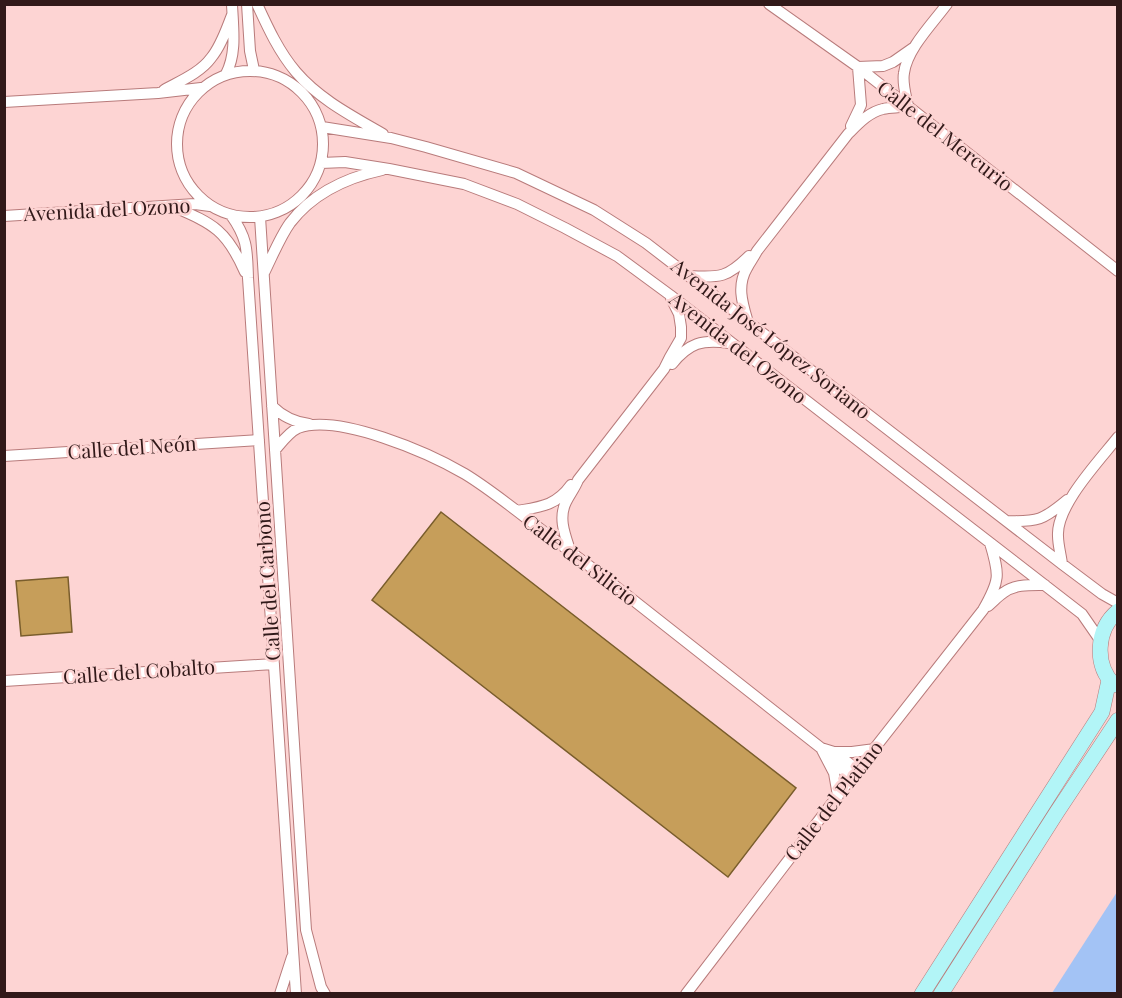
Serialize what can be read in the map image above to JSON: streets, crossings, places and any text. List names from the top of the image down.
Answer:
{
  "streets": {
    "street": [
      "Calle del Mercurio",
      "Avenida del Ozono",
      "Avenida José López Soriano",
      "Calle del Neón",
      "Calle del Silicio",
      "Calle del Carbono",
      "Calle del Cobalto",
      "Calle del Platino"
    ]
  },
  "crossings": [
    ["Avenida del Ozono", "Avenida José López Soriano"],
    ["Avenida del Ozono", "Calle del Carbono"],
    ["Avenida del Ozono", "Calle del Platino"],
    ["Avenida José López Soriano", "Calle del Carbono"],
    ["Calle del Neón", "Calle del Carbono"],
    ["Calle del Silicio", "Calle del Carbono"],
    ["Calle del Silicio", "Calle del Platino"],
    ["Calle del Carbono", "Calle del Cobalto"]
  ]
}
